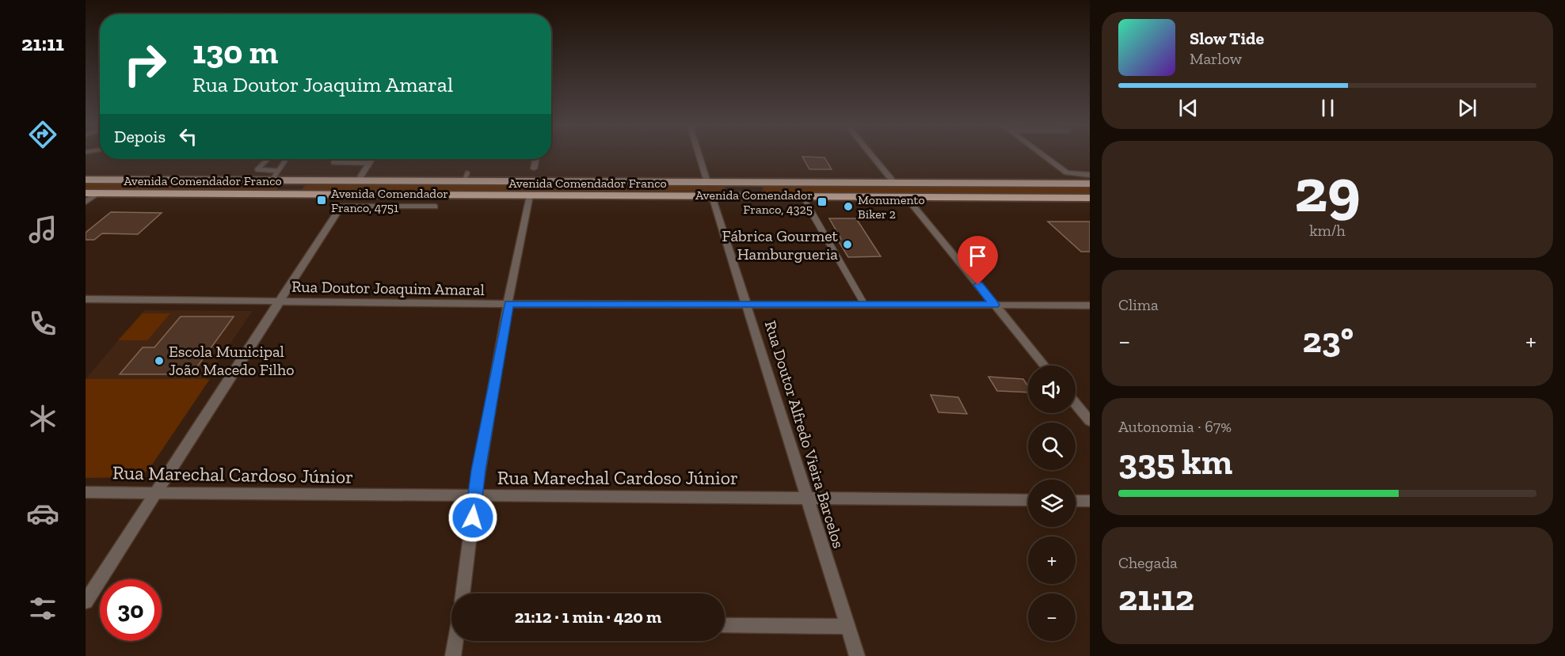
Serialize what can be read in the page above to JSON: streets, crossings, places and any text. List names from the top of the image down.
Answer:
{
  "streets": {
    "highway": ["Avenida Comendador Franco"],
    "street": ["Rua Doutor Joaquim Amaral", "Rua Doutor Alfredo Vieira Barcelos", "Rua Marechal Cardoso Júnior"]
  },
  "crossings": [
    ["Avenida Comendador Franco", "Rua Doutor Alfredo Vieira Barcelos"],
    ["Rua Doutor Joaquim Amaral", "Rua Doutor Alfredo Vieira Barcelos"],
    ["Rua Doutor Alfredo Vieira Barcelos", "Rua Marechal Cardoso Júnior"]
  ],
  "places": {
    "transit": ["Avenida Comendador Franco, 4751", "Avenida Comendador Franco, 4325"],
    "other": ["Monumento Biker 2", "Fábrica Gourmet Hamburgueria", "Escola Municipal João Macedo Filho"]
  },
  "page": {
    "tabs": "21:11",
    "turn": ["130 m", "Rua Doutor Joaquim Amaral"],
    "song": ["Slow Tide", "Marlow"],
    "then": "Depois",
    "tile": [
      ["29", "km/h"],
      "Clima",
      ["Autonomia · 67%", "335 km"],
      ["Chegada", "21:12"]
    ],
    "heat": ["−", "23°", "+"],
    "map_buttons": ["+", "−"],
    "limit": "30",
    "trip": "21:12 · 1 min · 420 m"
  }
}
